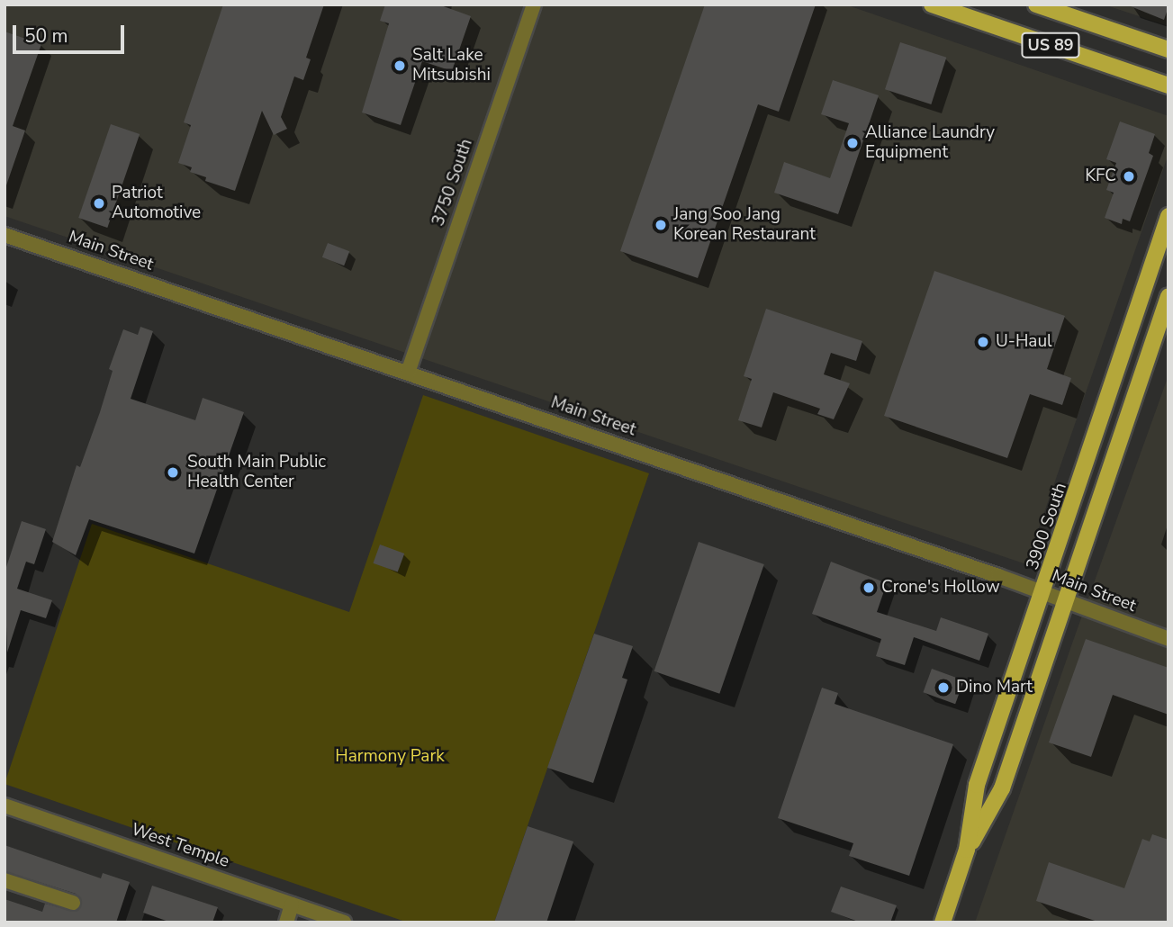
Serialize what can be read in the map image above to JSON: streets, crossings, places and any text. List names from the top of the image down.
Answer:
{
  "streets": {
    "main road": ["US 89", "3900 South"],
    "street": ["3750 South", "Main Street", "West Temple"]
  },
  "crossings": [
    ["3750 South", "Main Street"],
    ["Main Street", "3900 South"]
  ],
  "parks": ["Harmony Park"],
  "places": [
    "Salt Lake Mitsubishi",
    "Alliance Laundry Equipment",
    "KFC",
    "Patriot Automotive",
    "Jang Soo Jang Korean Restaurant",
    "U-Haul",
    "South Main Public Health Center",
    "Crone's Hollow",
    "Dino Mart"
  ],
  "scale_bar": "50 m"
}
